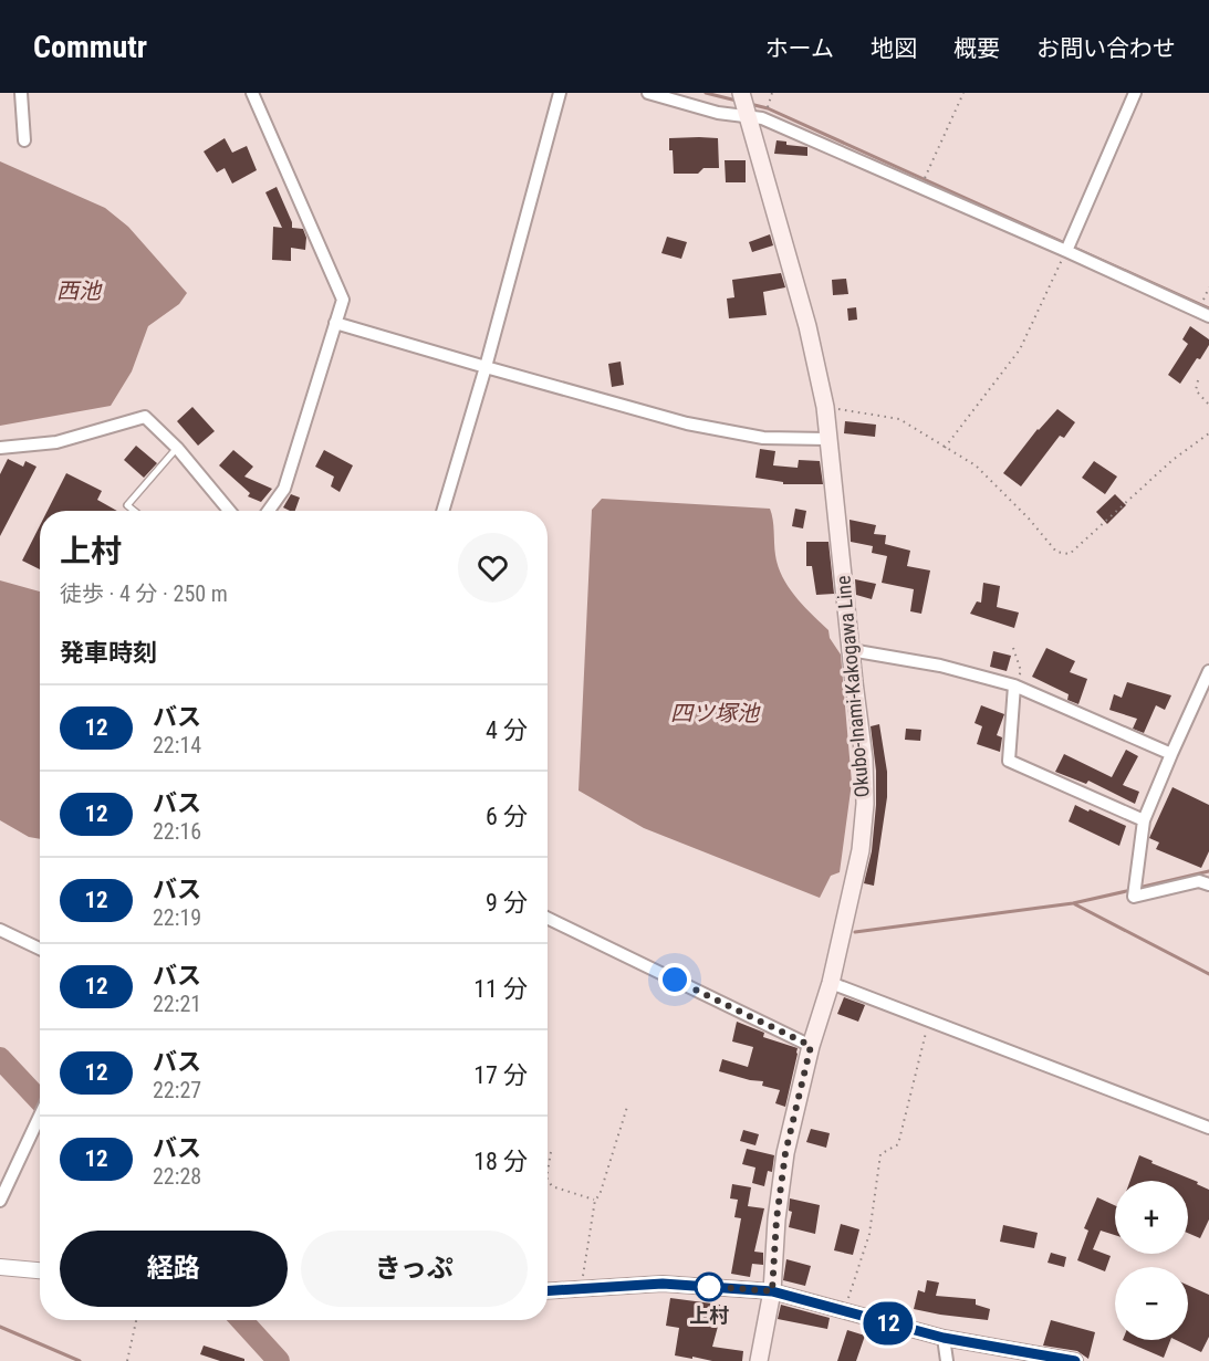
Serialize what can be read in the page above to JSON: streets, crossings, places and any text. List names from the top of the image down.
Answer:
{
  "streets": {
    "main road": ["Okubo-Inami-Kakogawa Line"]
  },
  "water": ["西池", "四ツ塚池"],
  "places": ["上村"],
  "lines": ["bus line 12"],
  "page": {
    "header": "Commutr",
    "nav": [
      "ホーム",
      "地図",
      "概要",
      "お問い合わせ"
    ],
    "on_map": "12",
    "heading": [
      ["上村", "徒歩 · 4 分 · 250 m"],
      "発車時刻"
    ],
    "list": [
      {
        "mark": "12",
        "name": "バス",
        "note": "22:14",
        "value": "4 分"
      },
      {
        "mark": "12",
        "name": "バス",
        "note": "22:16",
        "value": "6 分"
      },
      {
        "mark": "12",
        "name": "バス",
        "note": "22:19",
        "value": "9 分"
      },
      {
        "mark": "12",
        "name": "バス",
        "note": "22:21",
        "value": "11 分"
      },
      {
        "mark": "12",
        "name": "バス",
        "note": "22:27",
        "value": "17 分"
      },
      {
        "mark": "12",
        "name": "バス",
        "note": "22:28",
        "value": "18 分"
      }
    ],
    "map_buttons": ["+", "−"],
    "buttons": ["経路", "きっぷ"]
  }
}
